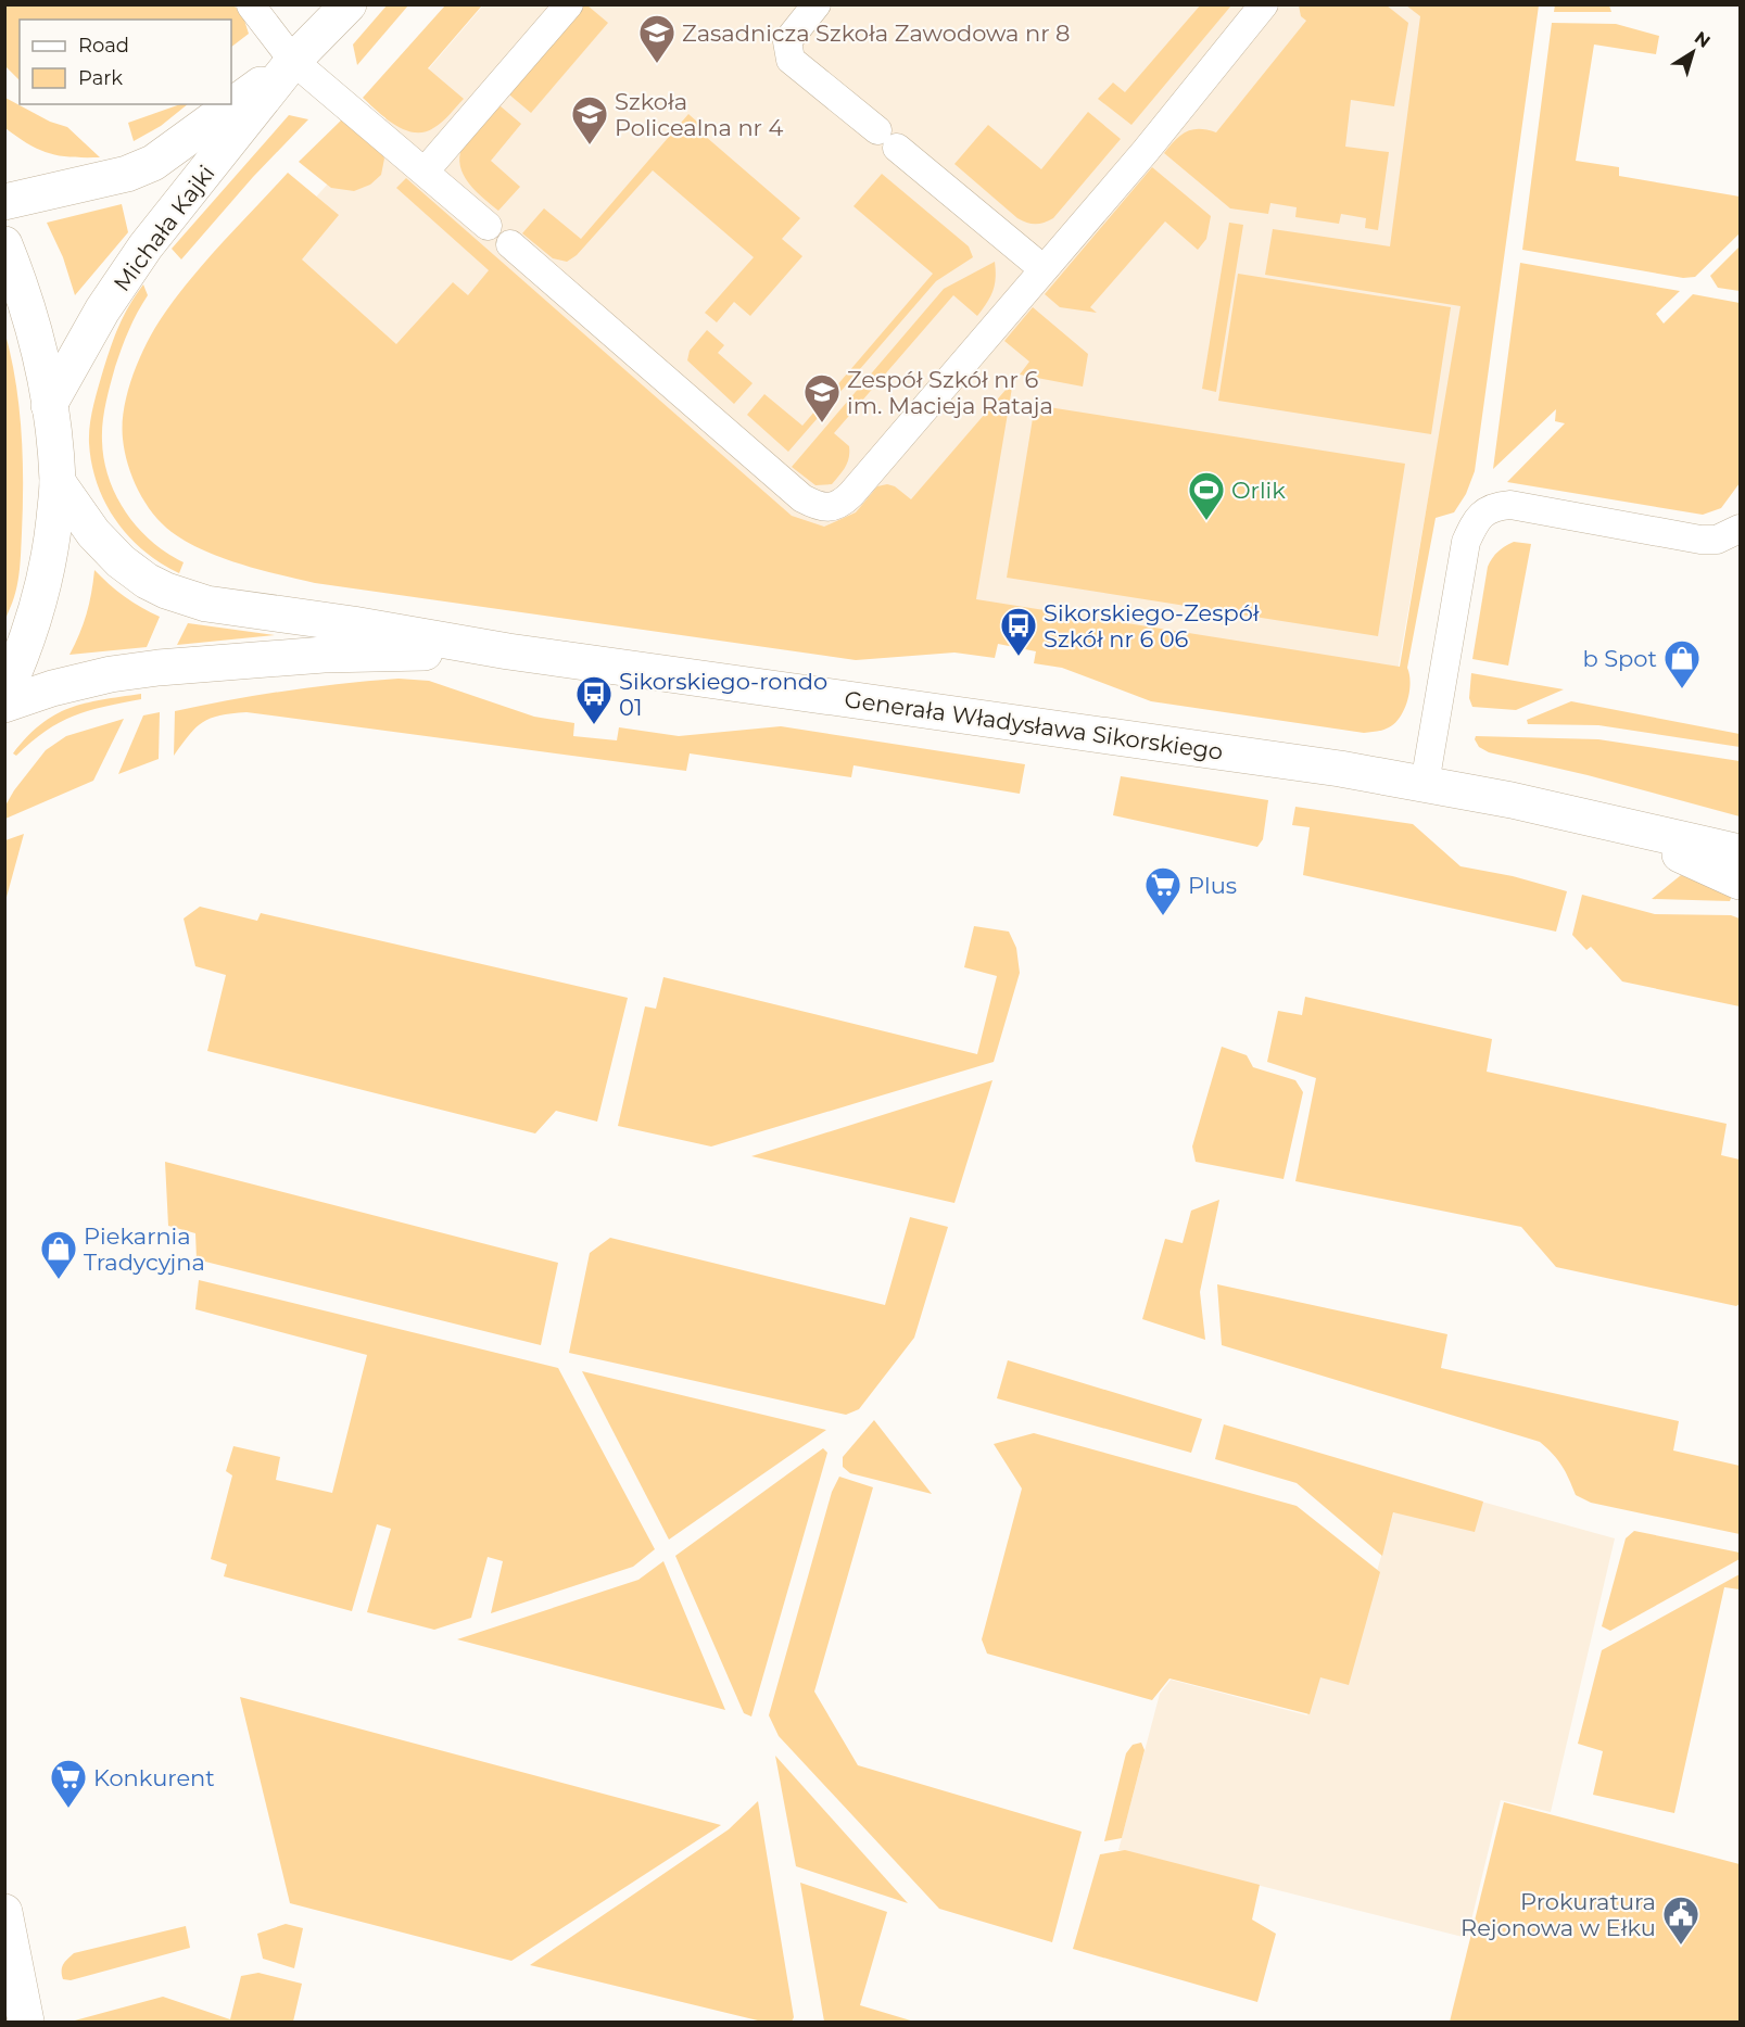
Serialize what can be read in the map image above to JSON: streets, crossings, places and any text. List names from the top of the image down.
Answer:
{
  "streets": {
    "street": ["Michała Kajki", "Generała Władysława Sikorskiego"]
  },
  "places": {
    "school or university": ["Zasadnicza Szkoła Zawodowa nr 8", "Szkoła Policealna nr 4", "Zespół Szkół nr 6 im. Macieja Rataja"],
    "sports": ["Orlik"],
    "bus stop": ["Sikorskiego-Zespół Szkół nr 6 06", "Sikorskiego-rondo 01"],
    "shop": ["b Spot", "Piekarnia Tradycyjna"],
    "supermarket": ["Plus", "Konkurent"],
    "public building": ["Prokuratura Rejonowa w Ełku"]
  },
  "legend": ["Road", "Park"],
  "north": "top right"
}
